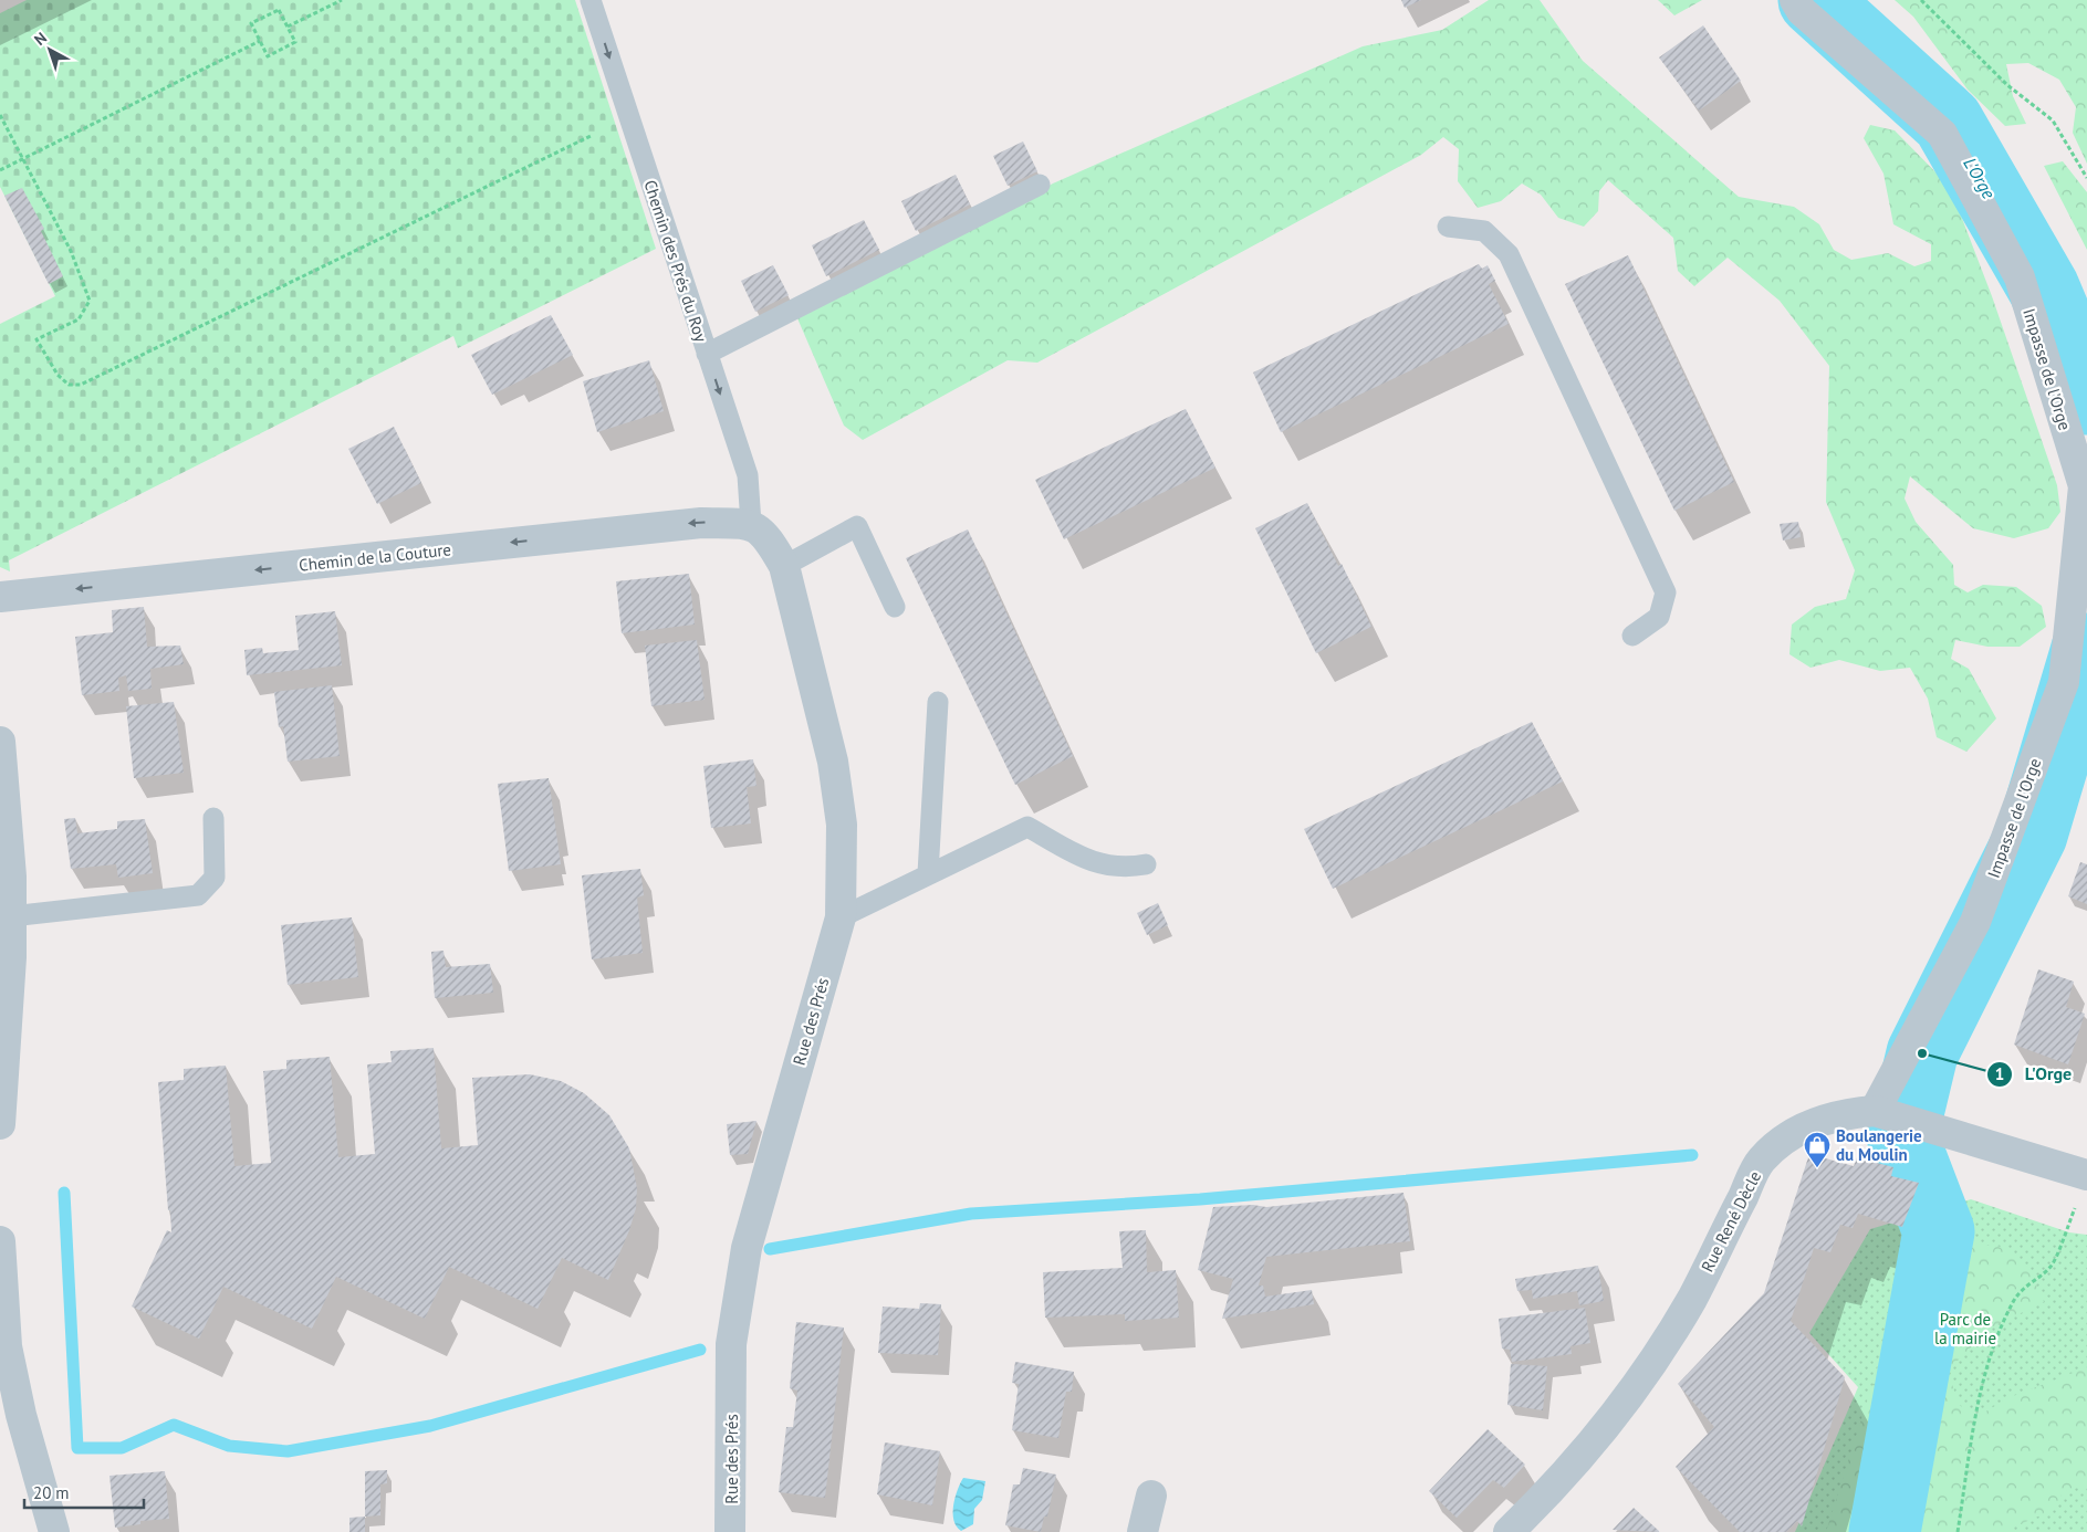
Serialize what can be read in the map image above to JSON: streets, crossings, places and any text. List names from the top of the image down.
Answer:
{
  "streets": {
    "street": [
      "Impasse de l'Orge",
      "Chemin de la Couture",
      "Rue des Prés",
      "Rue René Dècle"
    ],
    "lane": ["Chemin des Prés du Roy"]
  },
  "crossings": [
    ["Chemin des Prés du Roy", "Chemin de la Couture"],
    ["Chemin des Prés du Roy", "Rue des Prés"],
    ["Impasse de l'Orge", "Rue René Dècle"],
    ["Chemin de la Couture", "Rue des Prés"]
  ],
  "one_way": ["Chemin des Prés du Roy", "Chemin de la Couture"],
  "water": ["L'Orge"],
  "parks": ["Parc de la mairie"],
  "places": {
    "other": ["L'Orge"],
    "shop": ["Boulangerie du Moulin"]
  },
  "scale_bar": "20 m",
  "north": "top left"
}
